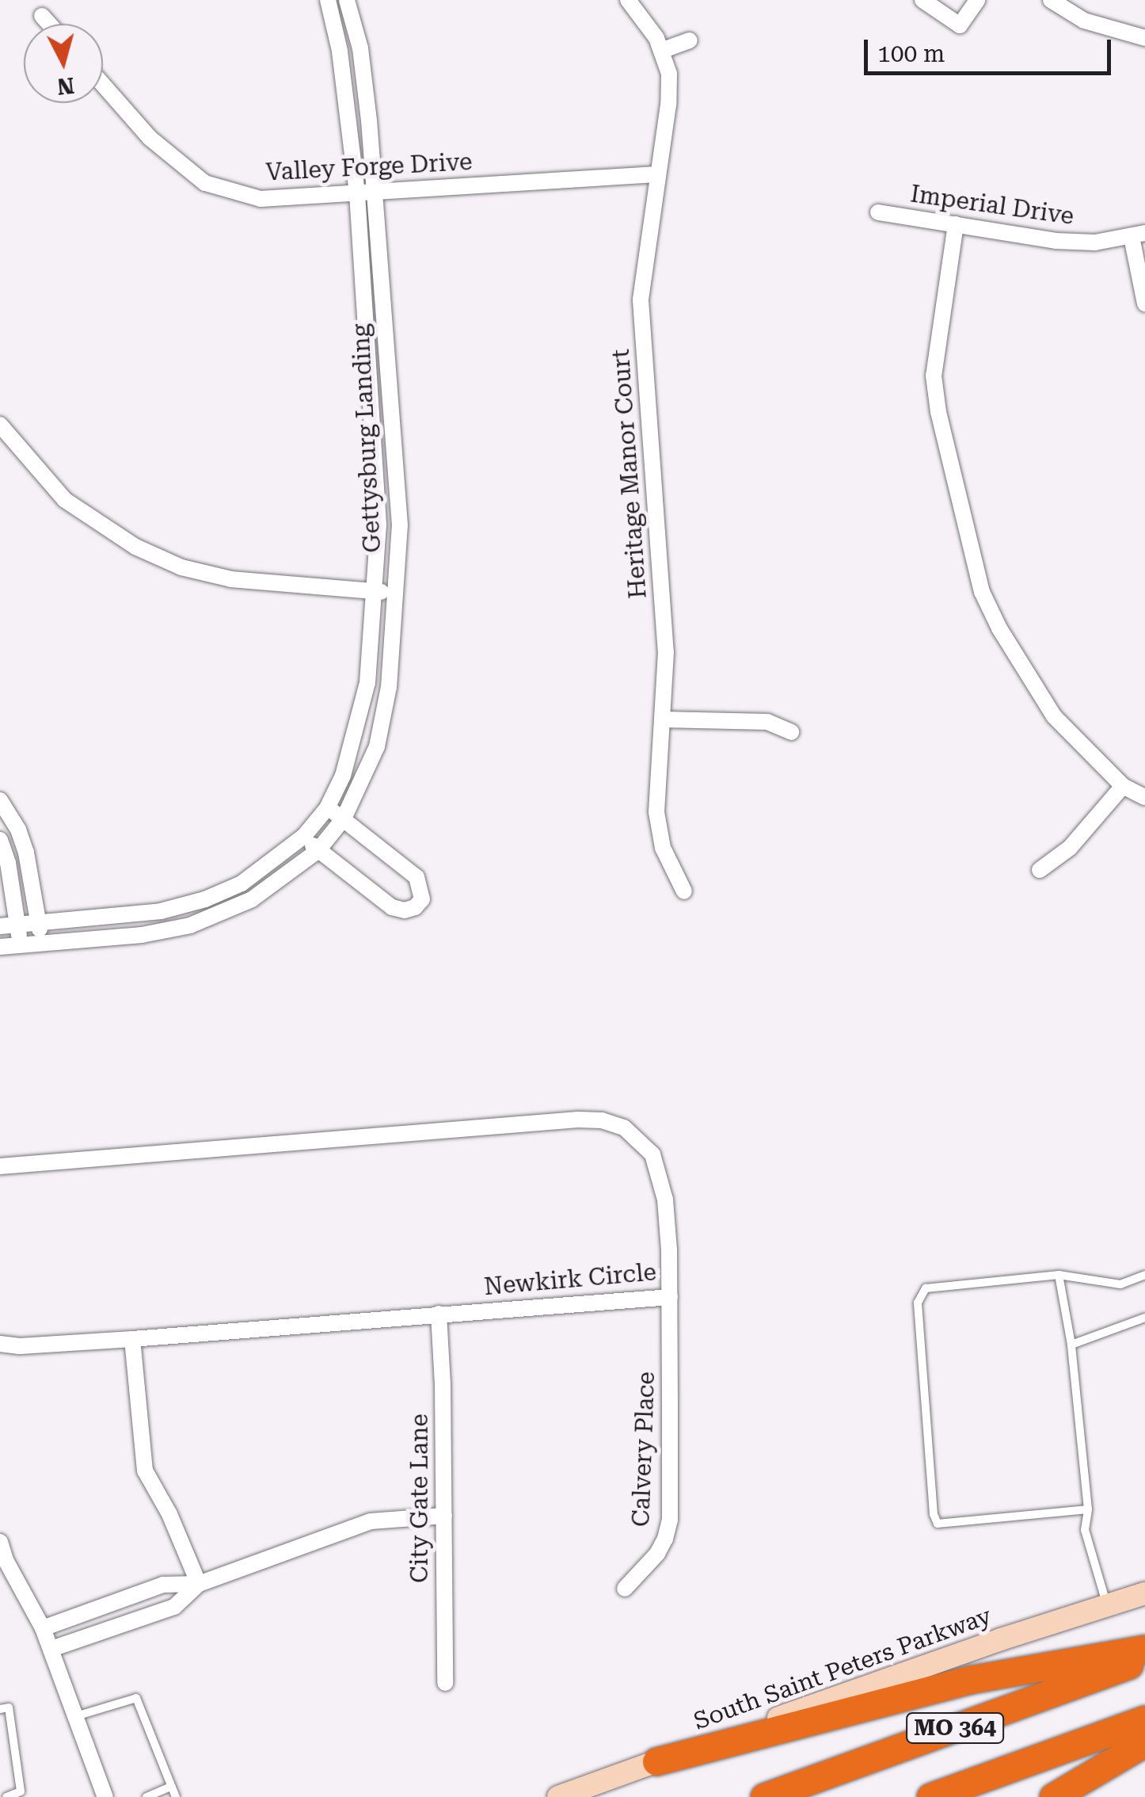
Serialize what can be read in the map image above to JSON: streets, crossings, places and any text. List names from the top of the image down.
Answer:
{
  "streets": {
    "highway": ["MO 364"],
    "main road": ["South Saint Peters Parkway"],
    "street": [
      "Valley Forge Drive",
      "Imperial Drive",
      "Gettysburg Landing",
      "Heritage Manor Court",
      "Newkirk Circle",
      "Calvery Place",
      "City Gate Lane"
    ]
  },
  "crossings": [
    ["Valley Forge Drive", "Gettysburg Landing"],
    ["Valley Forge Drive", "Heritage Manor Court"],
    ["Newkirk Circle", "Calvery Place"],
    ["Newkirk Circle", "City Gate Lane"]
  ],
  "scale_bar": "100 m",
  "north": "bottom"
}
